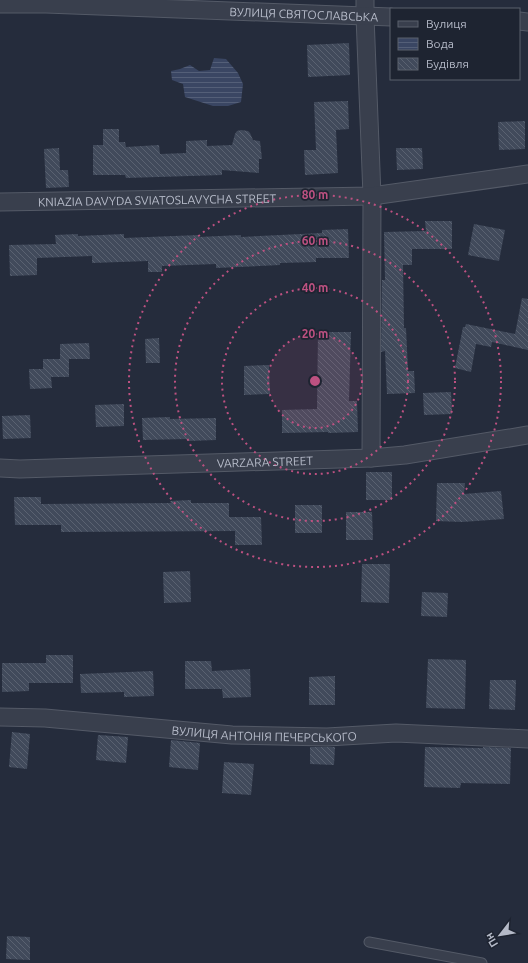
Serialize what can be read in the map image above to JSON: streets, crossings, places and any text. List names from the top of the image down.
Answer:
{
  "streets": {
    "street": [
      "ВУЛИЦЯ СВЯТОСЛАВСЬКА",
      "KNIAZIA DAVYDA SVIATOSLAVYCHA STREET",
      "VARZARA STREET",
      "ВУЛИЦЯ АНТОНІЯ ПЕЧЕРСЬКОГО"
    ]
  },
  "legend": ["Вулиця", "Вода", "Будівля"],
  "north": "bottom left",
  "rings": [
    "80 m",
    "60 m",
    "40 m",
    "20 m"
  ]
}
